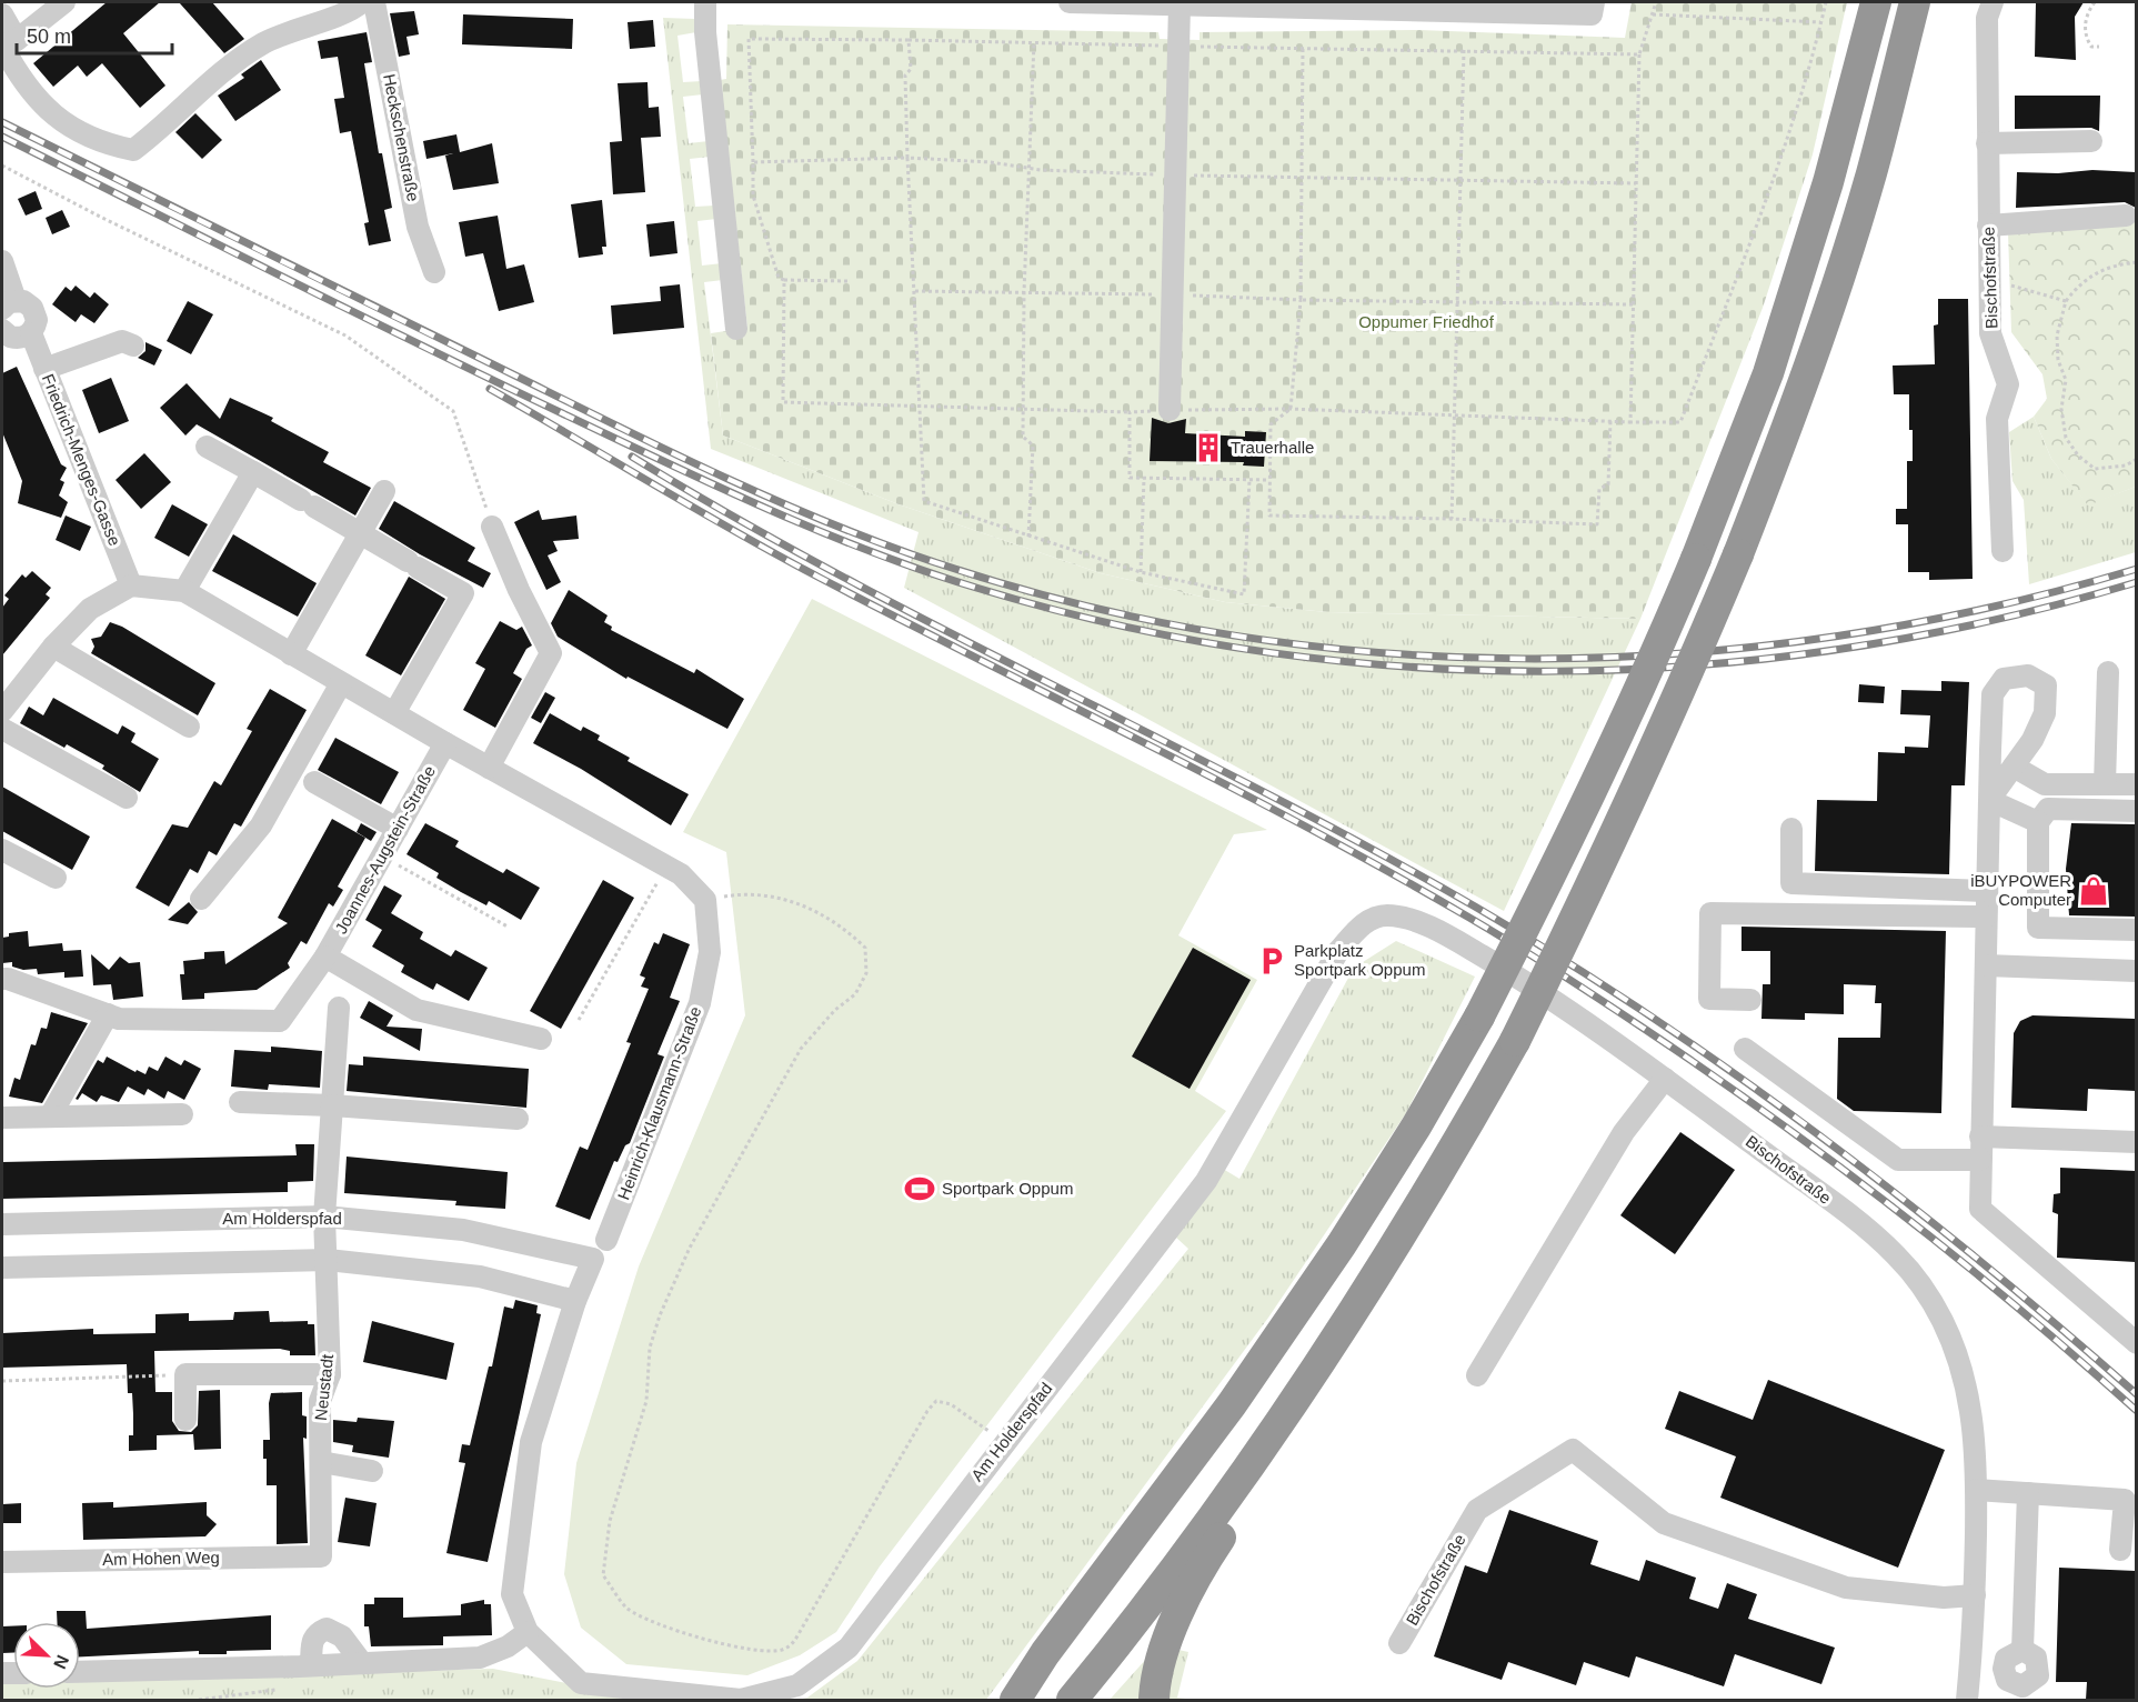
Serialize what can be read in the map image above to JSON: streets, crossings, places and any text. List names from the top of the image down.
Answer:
{
  "streets": {
    "street": [
      "Heckschenstraße",
      "Bischofstraße",
      "Friedrich-Menges-Gasse",
      "Joannes-Augstein-Straße",
      "Heinrich-Klausmann-Straße",
      "Am Holderspfad",
      "Neustadt",
      "Am Hohen Weg"
    ]
  },
  "crossings": [
    ["Bischofstraße", "Am Holderspfad"],
    ["Am Holderspfad", "Neustadt"],
    ["Neustadt", "Am Hohen Weg"]
  ],
  "parks": ["Oppumer Friedhof"],
  "places": {
    "building": ["Trauerhalle"],
    "shop": ["iBUYPOWER Computer"],
    "parking": ["Parkplatz Sportpark Oppum"],
    "sports": ["Sportpark Oppum"]
  },
  "scale_bar": "50 m",
  "north": "bottom right"
}
